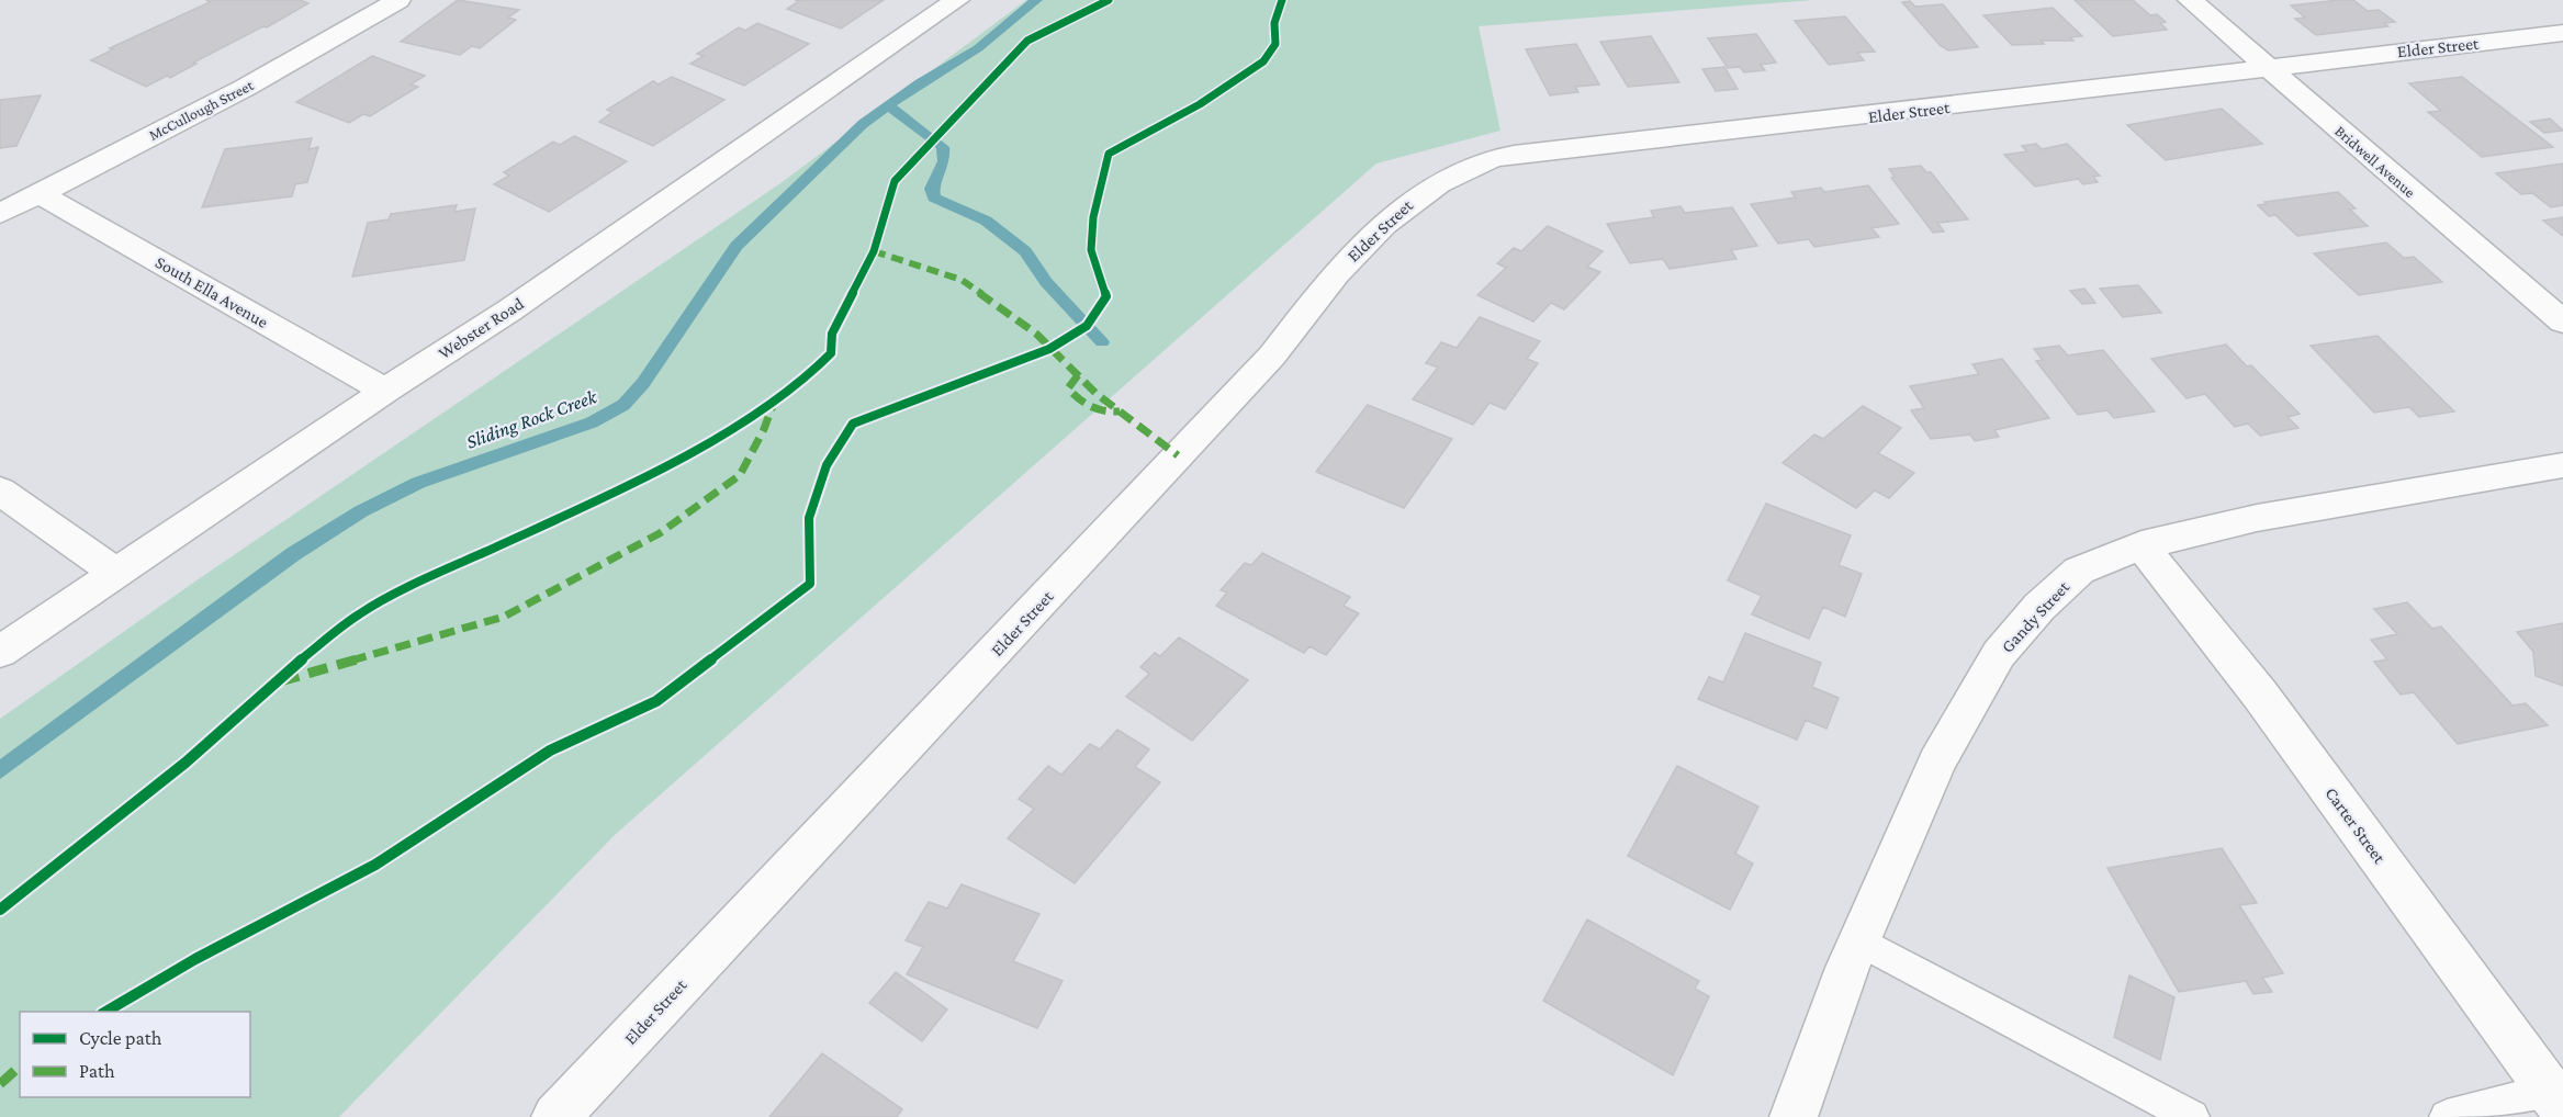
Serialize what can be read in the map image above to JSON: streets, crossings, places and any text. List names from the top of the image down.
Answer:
{
  "streets": {
    "street": [
      "Elder Street",
      "McCullough Street",
      "Bridwell Avenue",
      "South Ella Avenue",
      "Webster Road",
      "Gandy Street",
      "Carter Street"
    ]
  },
  "crossings": [
    ["Elder Street", "Bridwell Avenue"],
    ["McCullough Street", "South Ella Avenue"],
    ["South Ella Avenue", "Webster Road"],
    ["Gandy Street", "Carter Street"]
  ],
  "water": ["Sliding Rock Creek"],
  "legend": ["Cycle path", "Path"]
}
